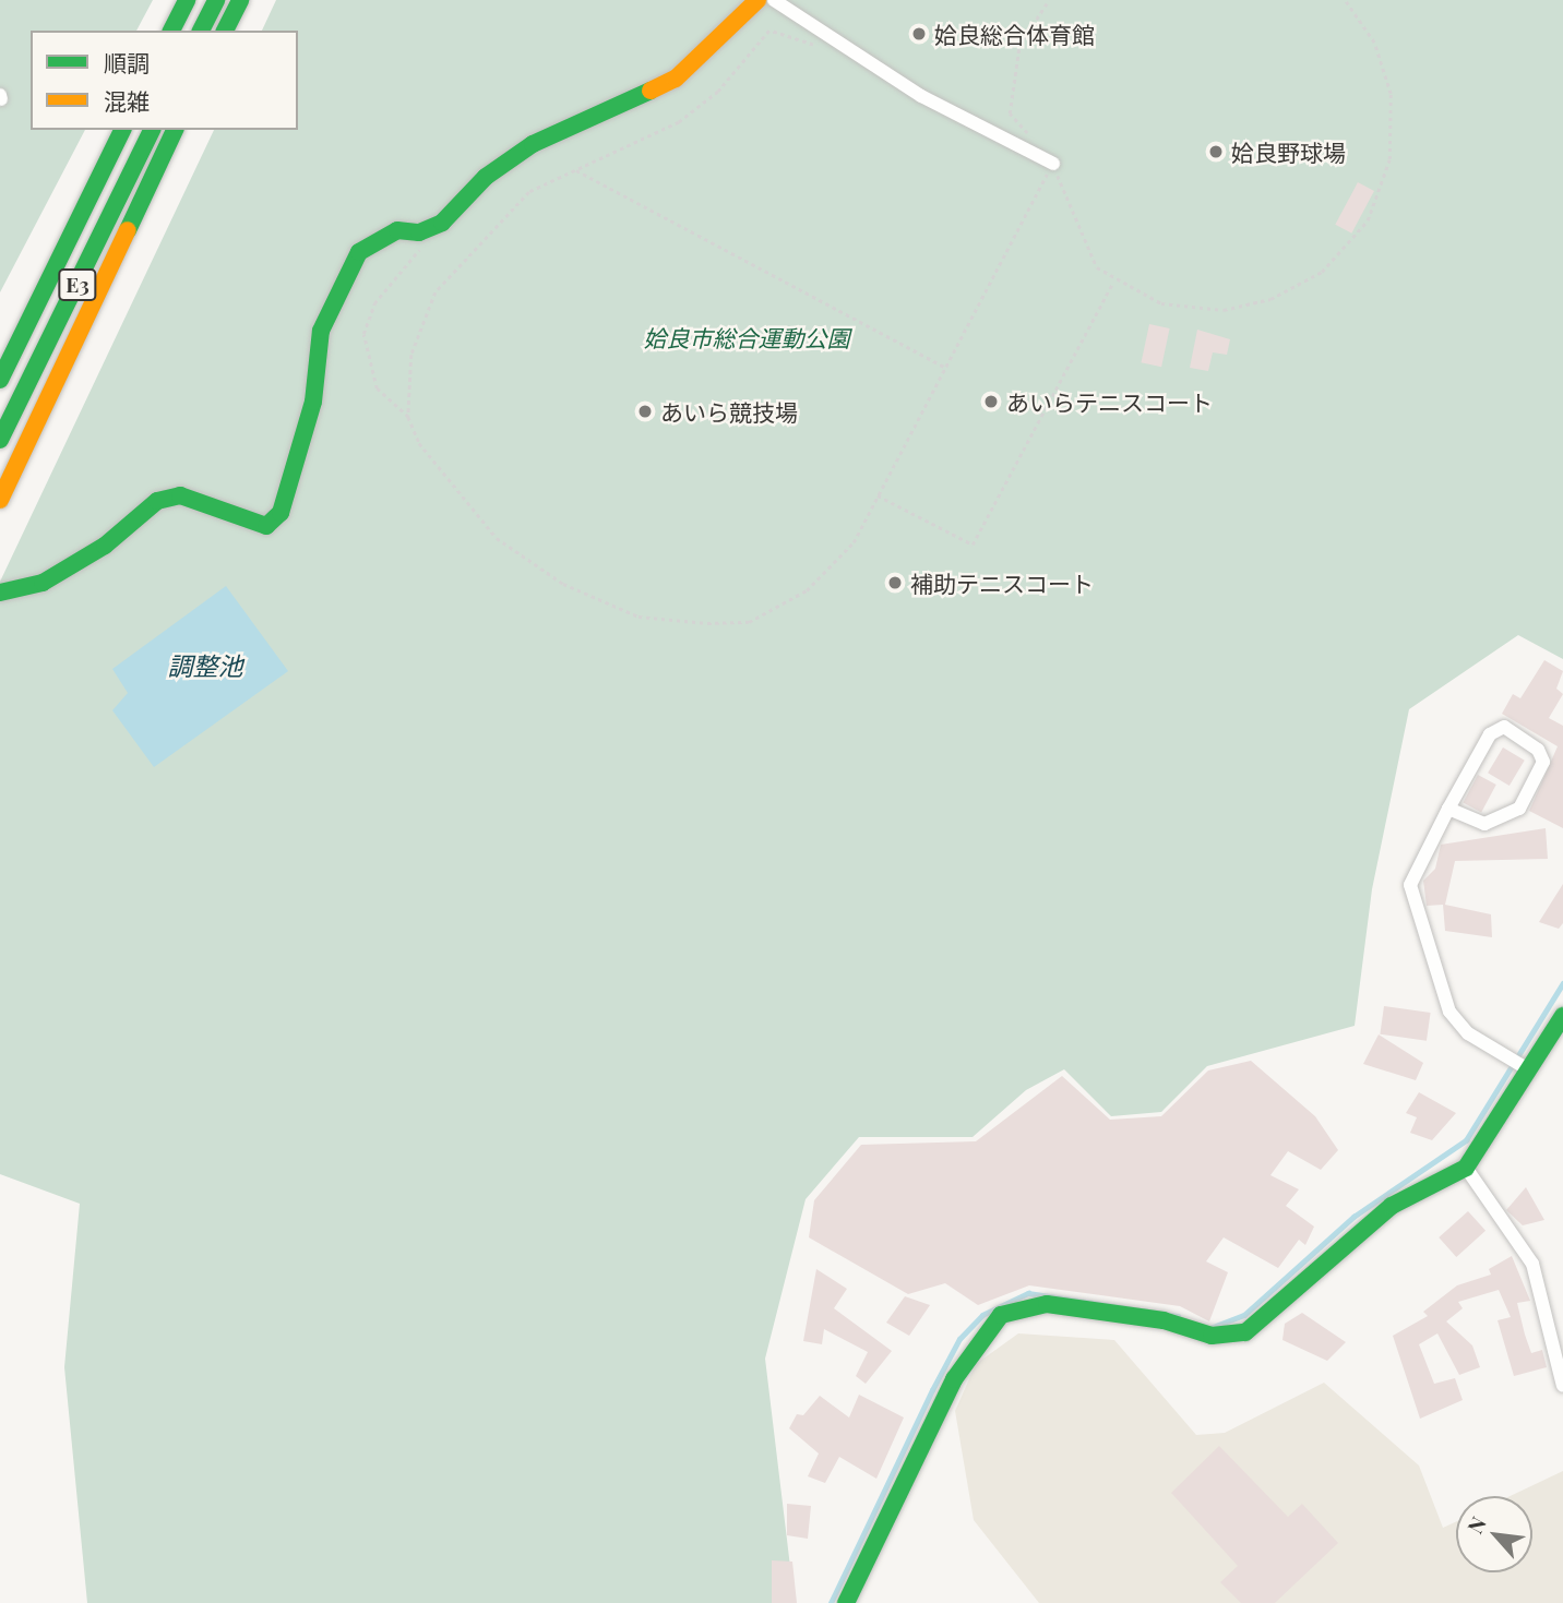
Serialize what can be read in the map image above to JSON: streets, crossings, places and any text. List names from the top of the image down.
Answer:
{
  "streets": {
    "main road": ["E3"]
  },
  "water": ["調整池"],
  "parks": ["姶良市総合運動公園"],
  "places": [
    "姶良総合体育館",
    "姶良野球場",
    "あいらテニスコート",
    "あいら競技場",
    "補助テニスコート"
  ],
  "legend": ["順調", "混雑"],
  "north": "top left"
}
